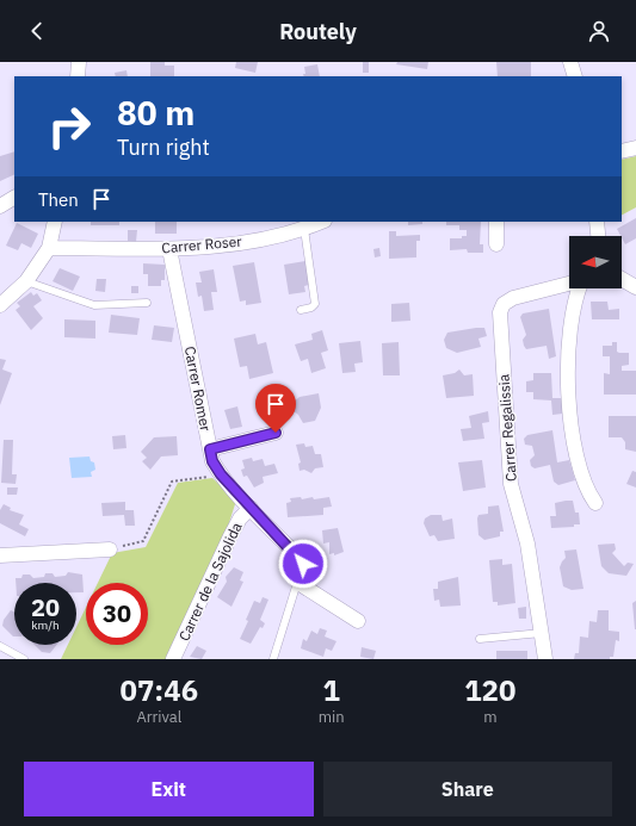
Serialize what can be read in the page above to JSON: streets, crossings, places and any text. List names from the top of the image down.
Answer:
{
  "streets": {
    "street": [
      "Carrer Roser",
      "Carrer Romer",
      "Carrer Regalissia",
      "Carrer de la Sajolida"
    ]
  },
  "crossings": [
    ["Carrer Roser", "Carrer Romer"],
    ["Carrer Romer", "Carrer de la Sajolida"]
  ],
  "north": "left",
  "page": {
    "header": "Routely",
    "turn": ["80 m", "Turn right"],
    "then": "Then",
    "speed": "20 km/h",
    "limit": "30",
    "eta": [
      "07:46",
      "Arrival",
      "1",
      "min",
      "120",
      "m"
    ],
    "buttons": ["Exit", "Share"]
  }
}
